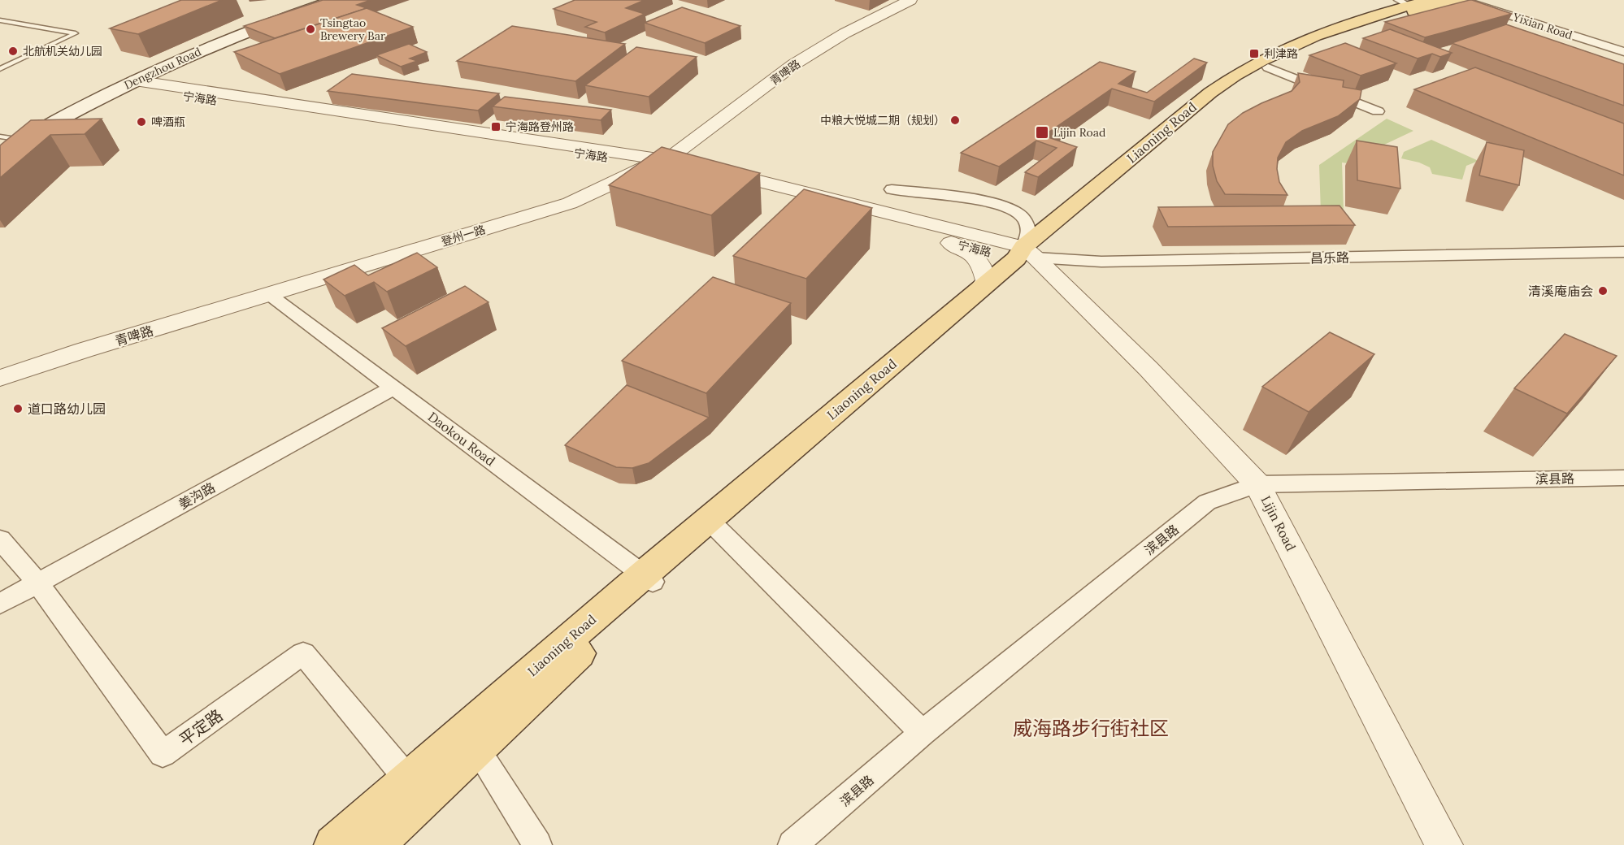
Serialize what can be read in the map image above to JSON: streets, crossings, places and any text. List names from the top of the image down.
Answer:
{
  "streets": {
    "main road": ["Dengzhou Road", "Liaoning Road"],
    "street": [
      "Yixian Road",
      "青啤路",
      "宁海路",
      "登州一路",
      "昌乐路",
      "Daokou Road",
      "滨县路",
      "姜沟路",
      "Lijin Road",
      "平定路"
    ]
  },
  "crossings": [
    ["Yixian Road", "Liaoning Road"],
    ["Dengzhou Road", "宁海路"],
    ["青啤路", "宁海路"],
    ["青啤路", "登州一路"],
    ["青啤路", "Daokou Road"],
    ["宁海路", "Liaoning Road"],
    ["宁海路", "登州一路"],
    ["宁海路", "昌乐路"],
    ["宁海路", "Lijin Road"],
    ["Liaoning Road", "昌乐路"],
    ["Liaoning Road", "Daokou Road"],
    ["Liaoning Road", "Lijin Road"],
    ["Liaoning Road", "平定路"],
    ["登州一路", "Daokou Road"],
    ["昌乐路", "Lijin Road"],
    ["Daokou Road", "姜沟路"],
    ["滨县路", "Lijin Road"],
    ["姜沟路", "平定路"]
  ],
  "districts": ["威海路步行街社区"],
  "places": {
    "other": [
      "Tsingtao Brewery Bar",
      "北航机关幼儿园",
      "中粮大悦城二期（规划）",
      "啤酒瓶",
      "清溪庵庙会",
      "道口路幼儿园"
    ],
    "transit": ["利津路", "宁海路登州路", "Lijin Road"]
  }
}
